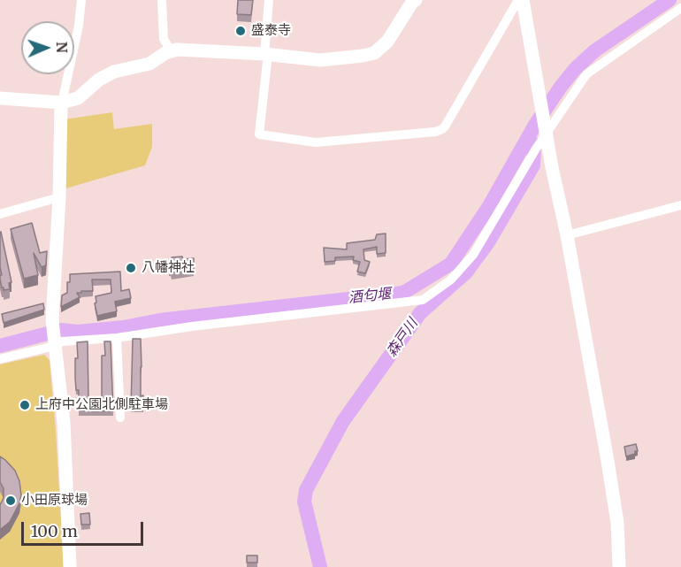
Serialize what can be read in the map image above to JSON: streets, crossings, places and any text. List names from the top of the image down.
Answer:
{
  "water": ["酒匂堰", "森戸川"],
  "places": [
    "盛泰寺",
    "八幡神社",
    "上府中公園北側駐車場",
    "小田原球場"
  ],
  "scale_bar": "100 m",
  "north": "right"
}
